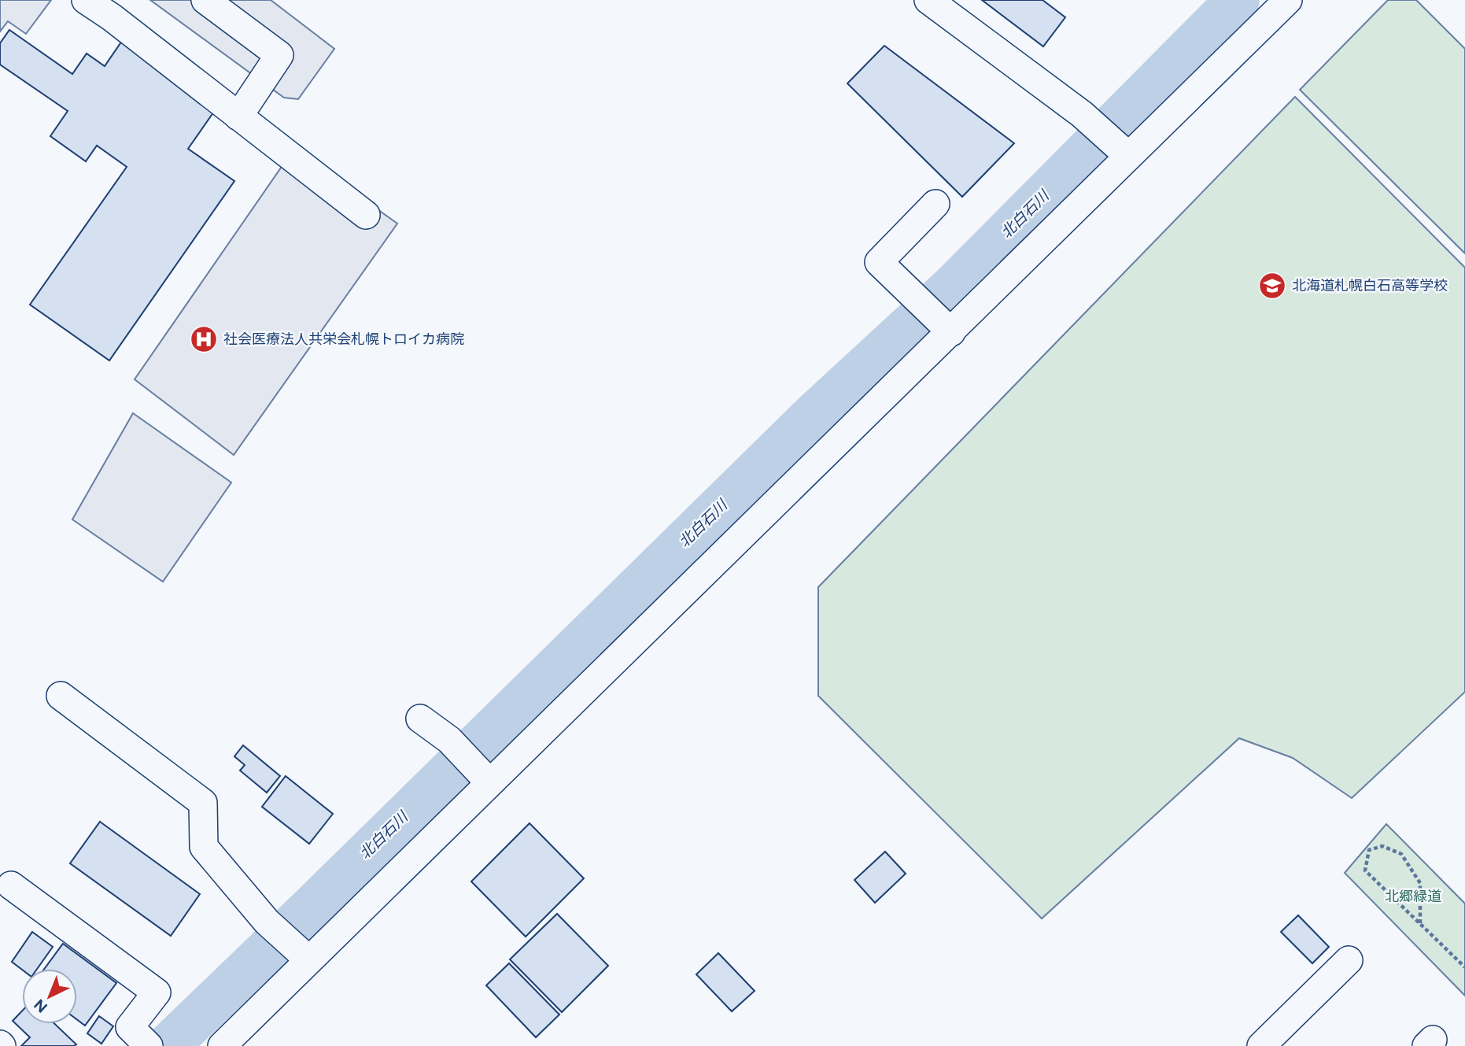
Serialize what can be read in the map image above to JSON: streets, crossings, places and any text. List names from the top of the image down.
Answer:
{
  "water": ["北白石川"],
  "parks": ["北郷緑道"],
  "places": {
    "school or university": ["北海道札幌白石高等学校"],
    "hospital": ["社会医療法人共栄会札幌トロイカ病院"]
  },
  "north": "bottom left"
}
